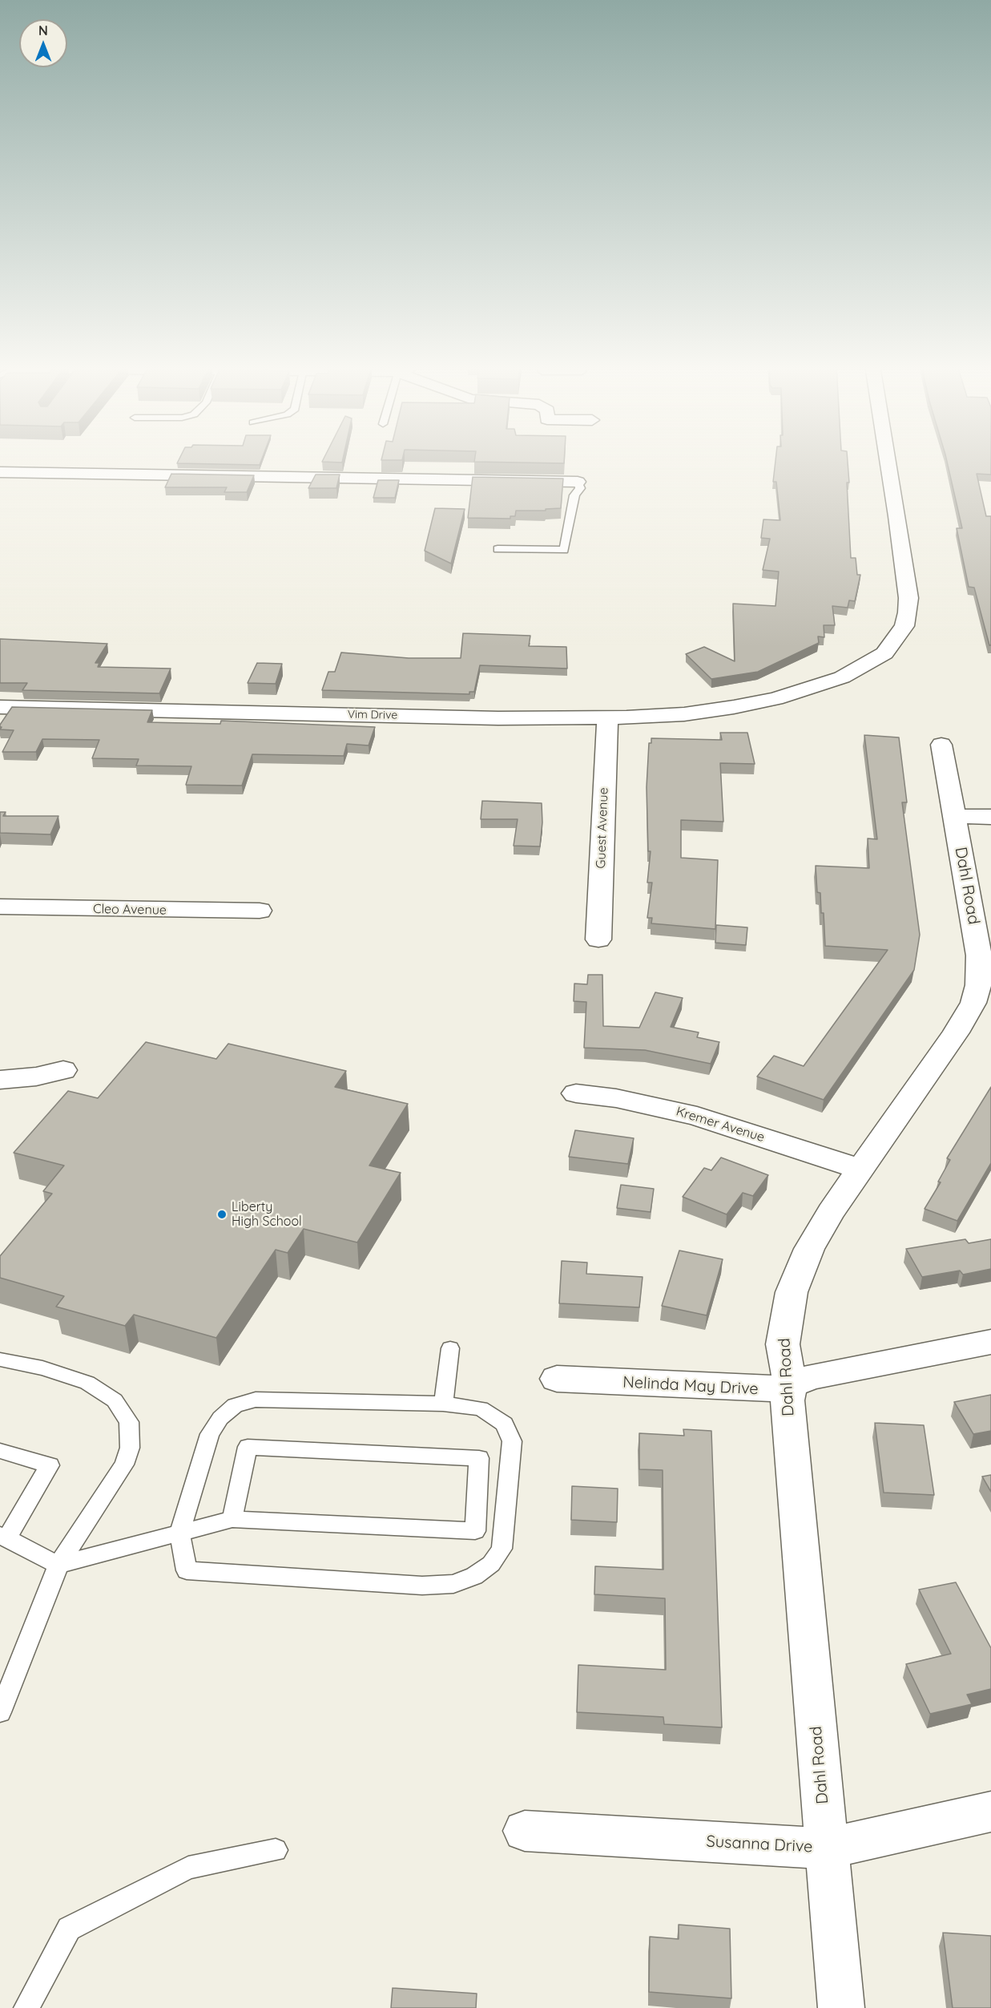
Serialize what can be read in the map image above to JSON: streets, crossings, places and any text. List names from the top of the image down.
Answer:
{
  "streets": {
    "street": [
      "Vim Drive",
      "Guest Avenue",
      "Dahl Road",
      "Cleo Avenue",
      "Kremer Avenue",
      "Nelinda May Drive",
      "Susanna Drive"
    ]
  },
  "crossings": [
    ["Vim Drive", "Guest Avenue"],
    ["Dahl Road", "Kremer Avenue"],
    ["Dahl Road", "Nelinda May Drive"],
    ["Dahl Road", "Susanna Drive"]
  ],
  "places": ["Liberty High School"],
  "north": "top"
}
